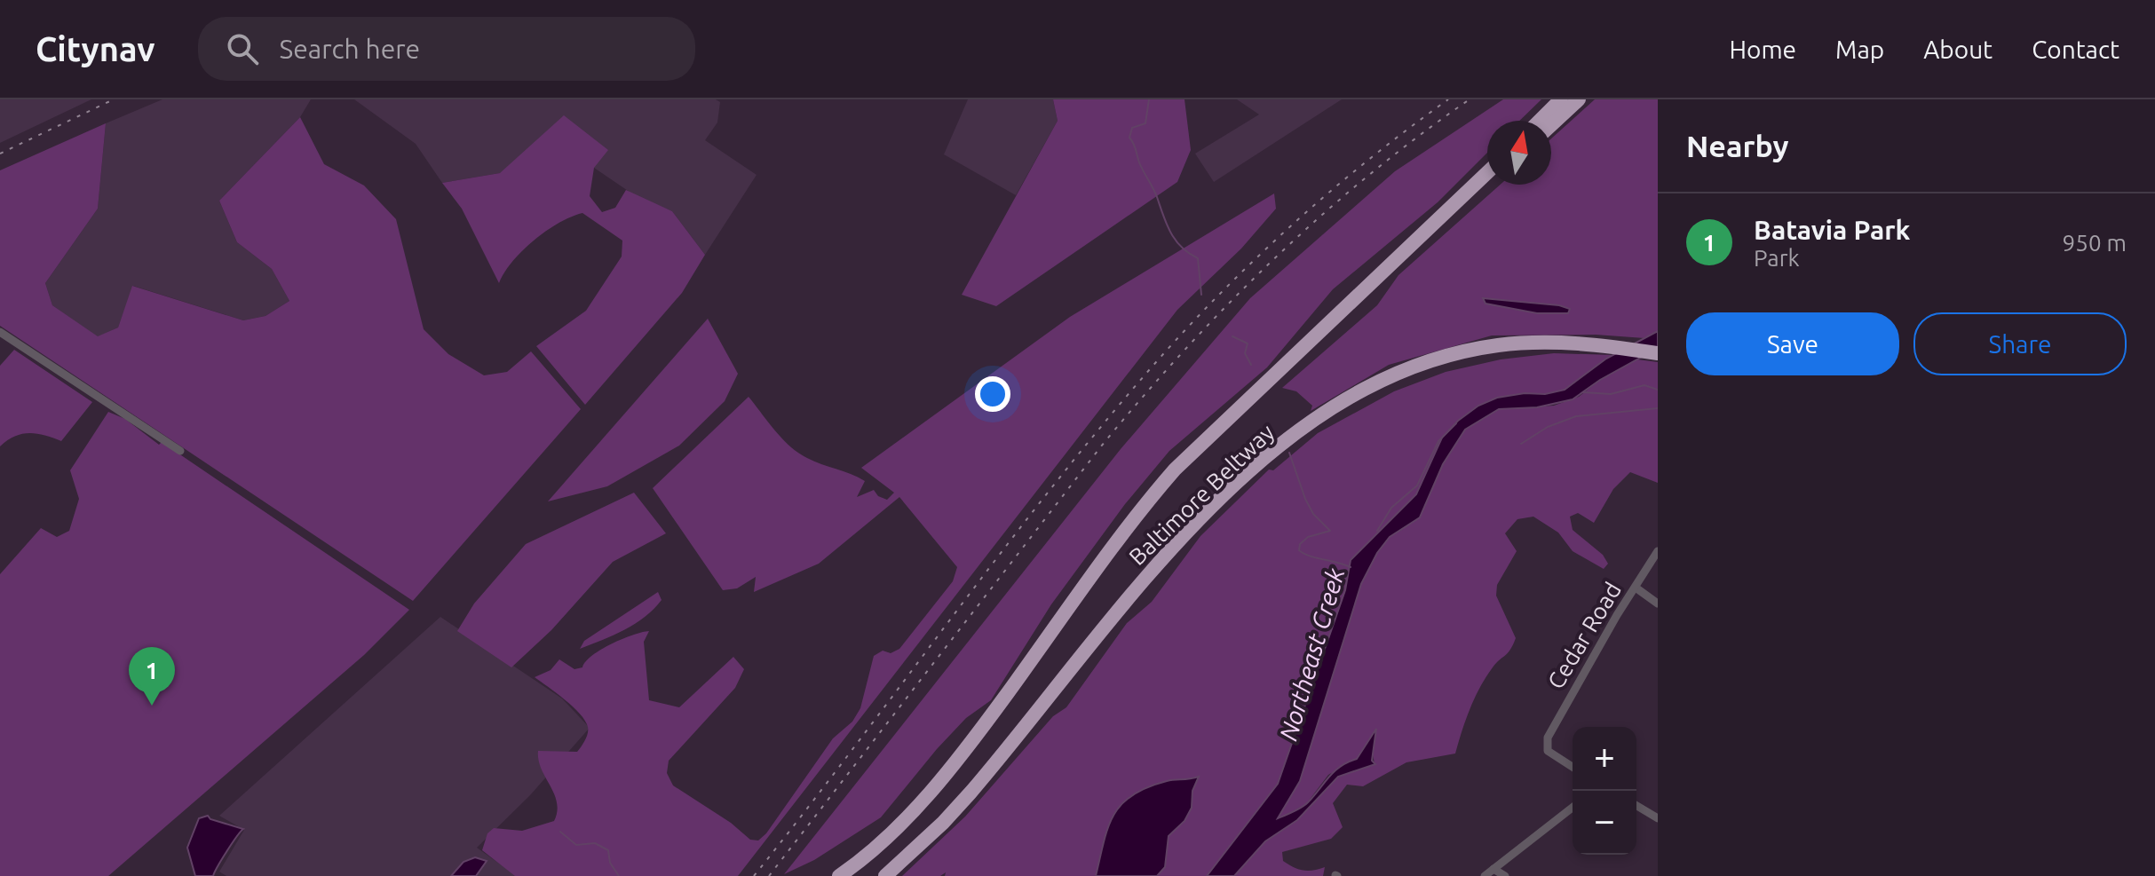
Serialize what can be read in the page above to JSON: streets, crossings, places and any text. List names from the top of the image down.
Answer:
{
  "streets": {
    "highway": ["Baltimore Beltway"],
    "street": ["Cedar Road"]
  },
  "water": ["Northeast Creek"],
  "north": "top",
  "page": {
    "header": "Citynav",
    "search": "Search here",
    "nav": [
      "Home",
      "Map",
      "About",
      "Contact"
    ],
    "heading": "Nearby",
    "list": [
      {
        "mark": "1",
        "name": "Batavia Park",
        "note": "Park",
        "value": "950 m"
      }
    ],
    "buttons": ["Save", "Share"],
    "pins": "1",
    "map_buttons": ["+", "−"]
  }
}
